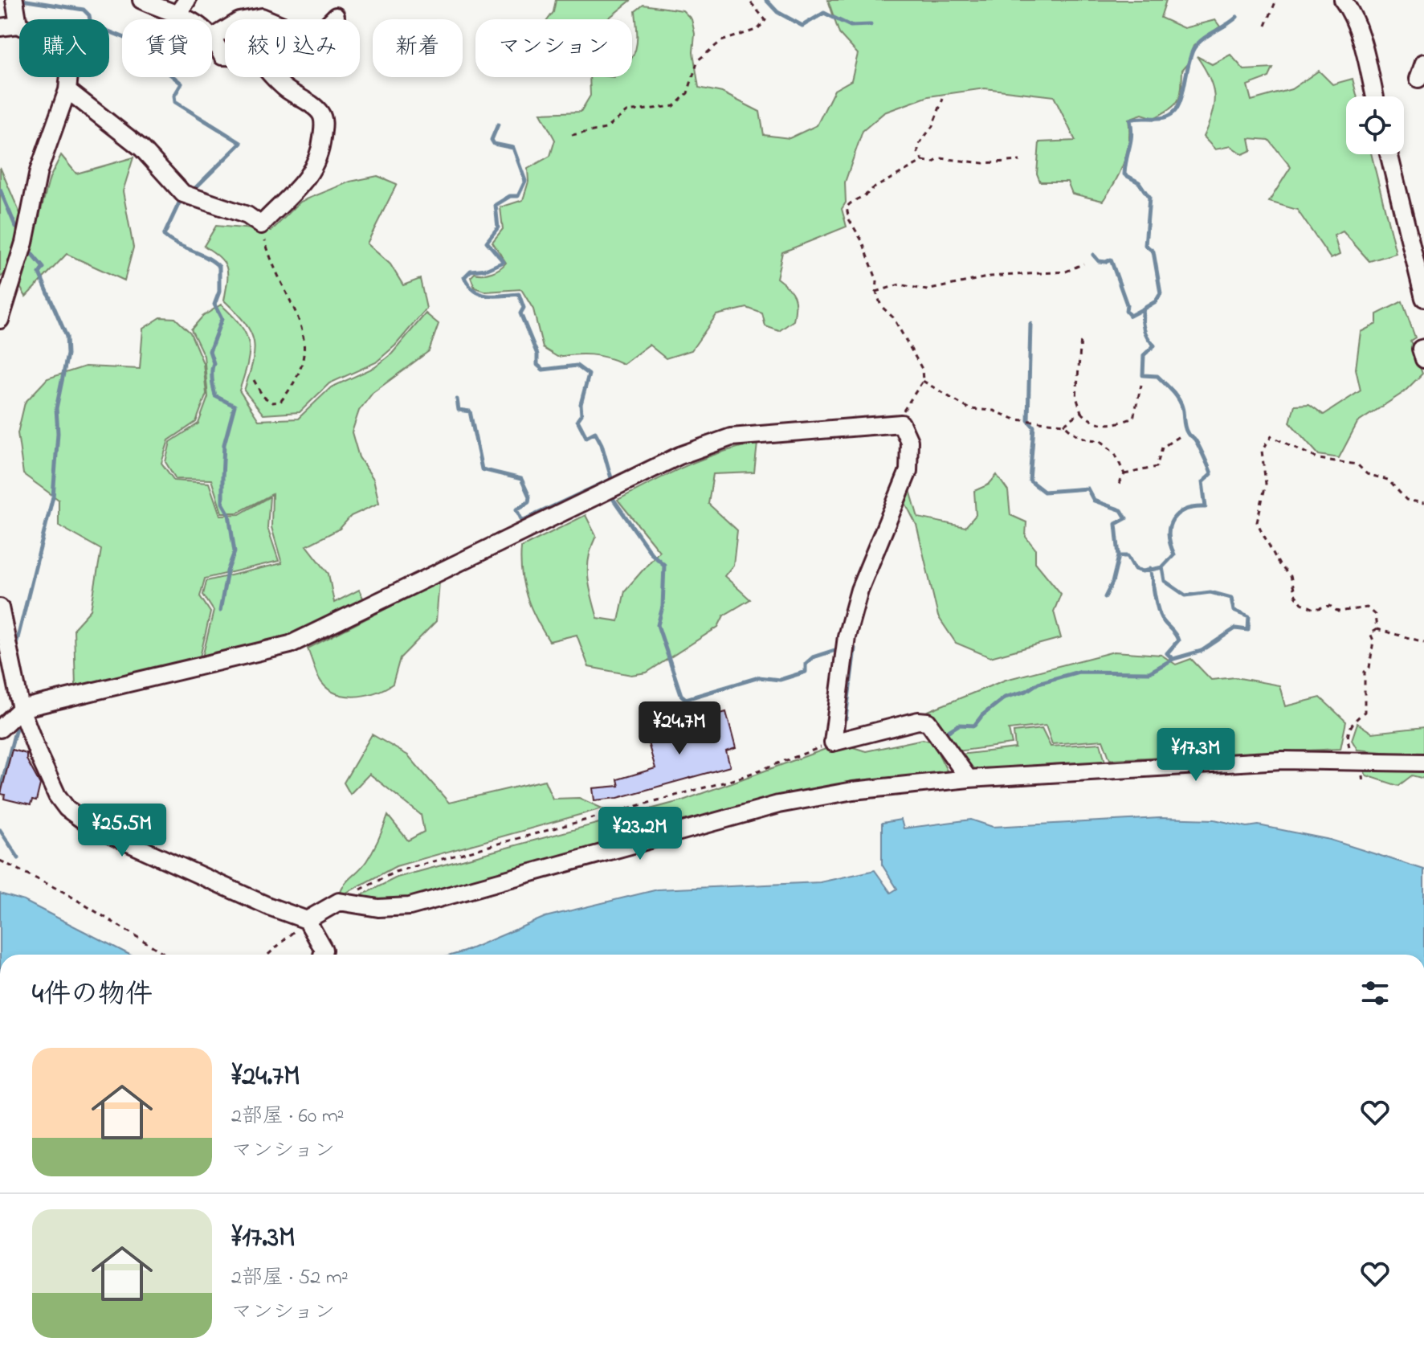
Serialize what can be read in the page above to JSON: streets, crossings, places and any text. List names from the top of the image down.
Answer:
{
  "page": {
    "chip": [
      "購入",
      "賃貸",
      "絞り込み",
      "新着",
      "マンション"
    ],
    "price": [
      "¥24.7M",
      "¥17.3M",
      "¥25.5M",
      "¥23.2M"
    ],
    "heading": "4件の物件",
    "list": [
      {
        "name": "¥24.7M",
        "note": "2部屋 · 60 m² · マンション"
      },
      {
        "name": "¥17.3M",
        "note": "2部屋 · 52 m² · マンション"
      }
    ]
  }
}
